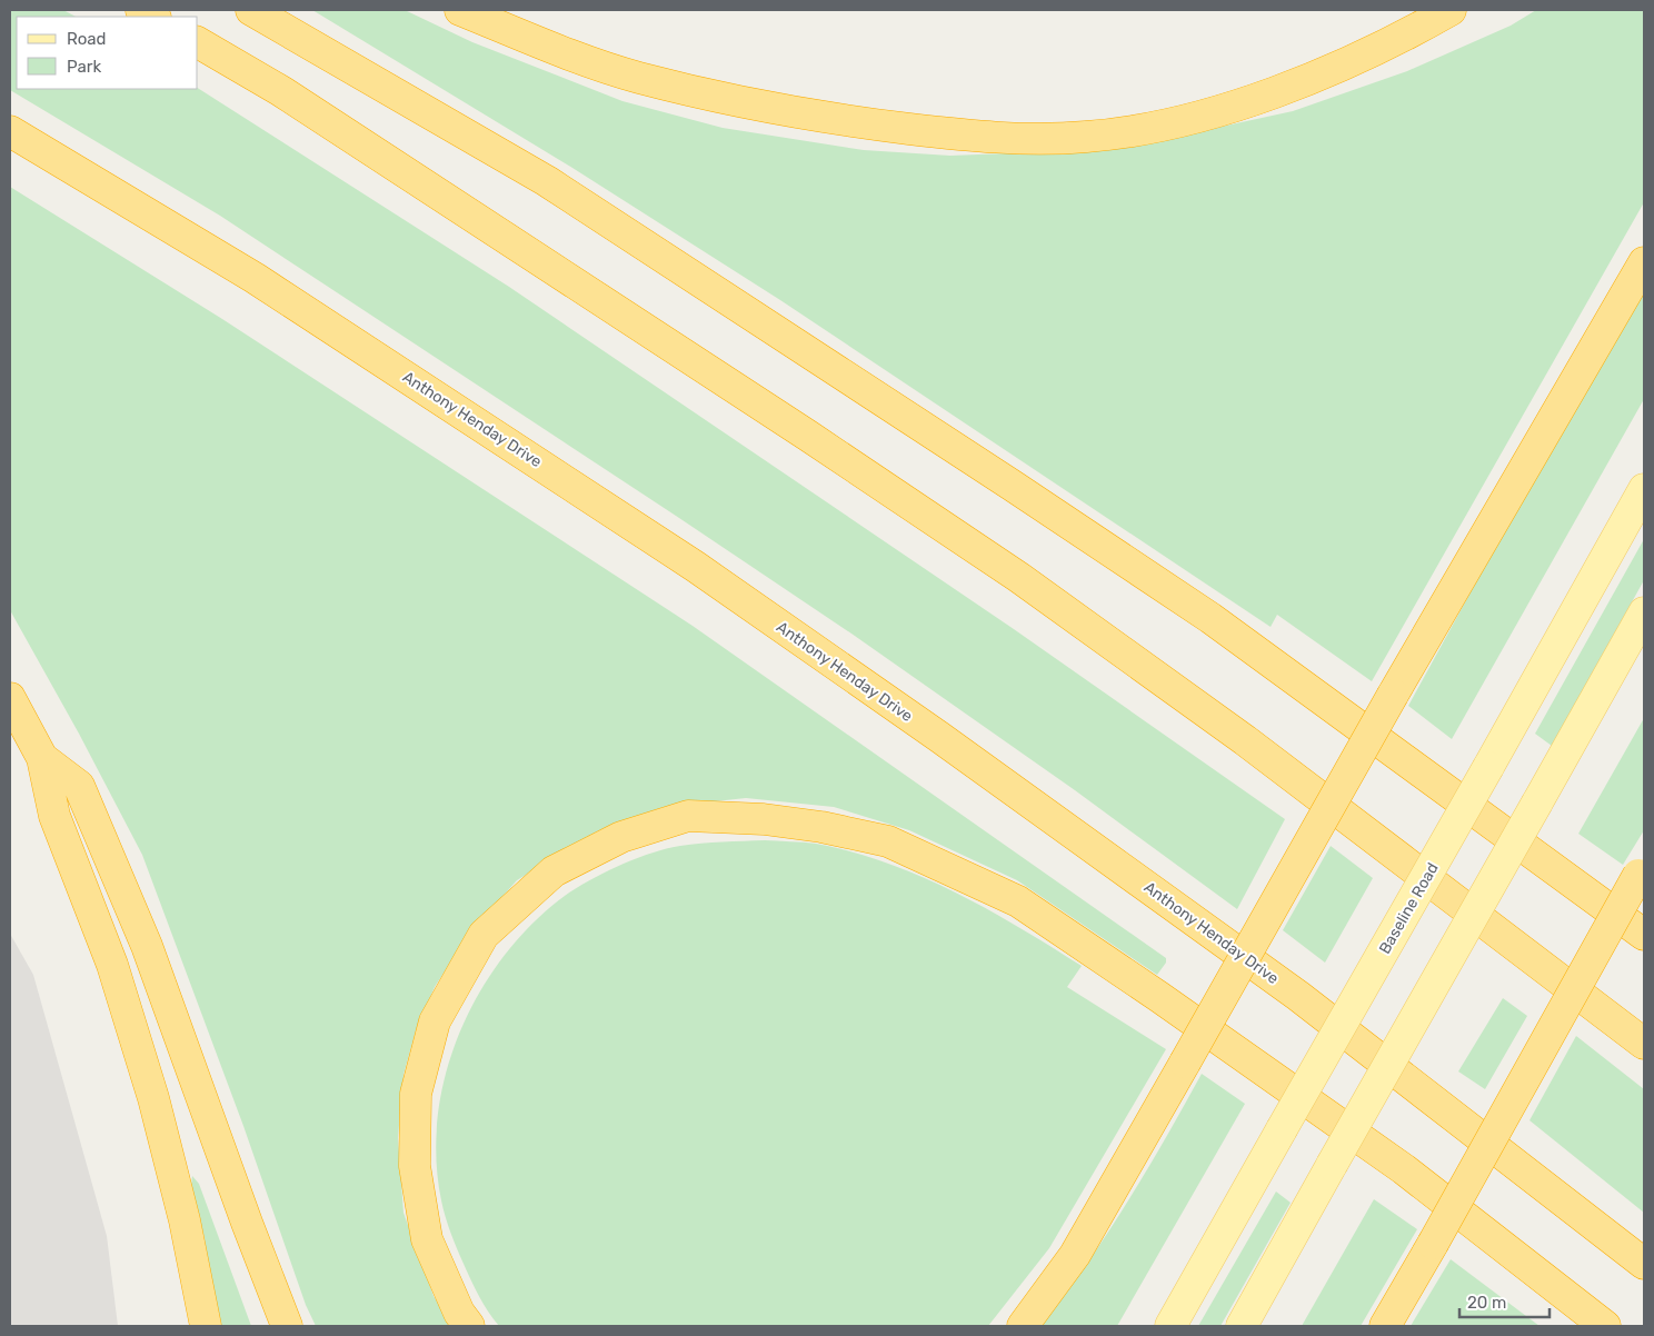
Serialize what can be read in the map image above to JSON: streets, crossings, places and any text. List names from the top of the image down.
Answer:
{
  "streets": {
    "highway": ["Anthony Henday Drive"],
    "main road": ["Baseline Road"]
  },
  "legend": ["Road", "Park"],
  "scale_bar": "20 m"
}
